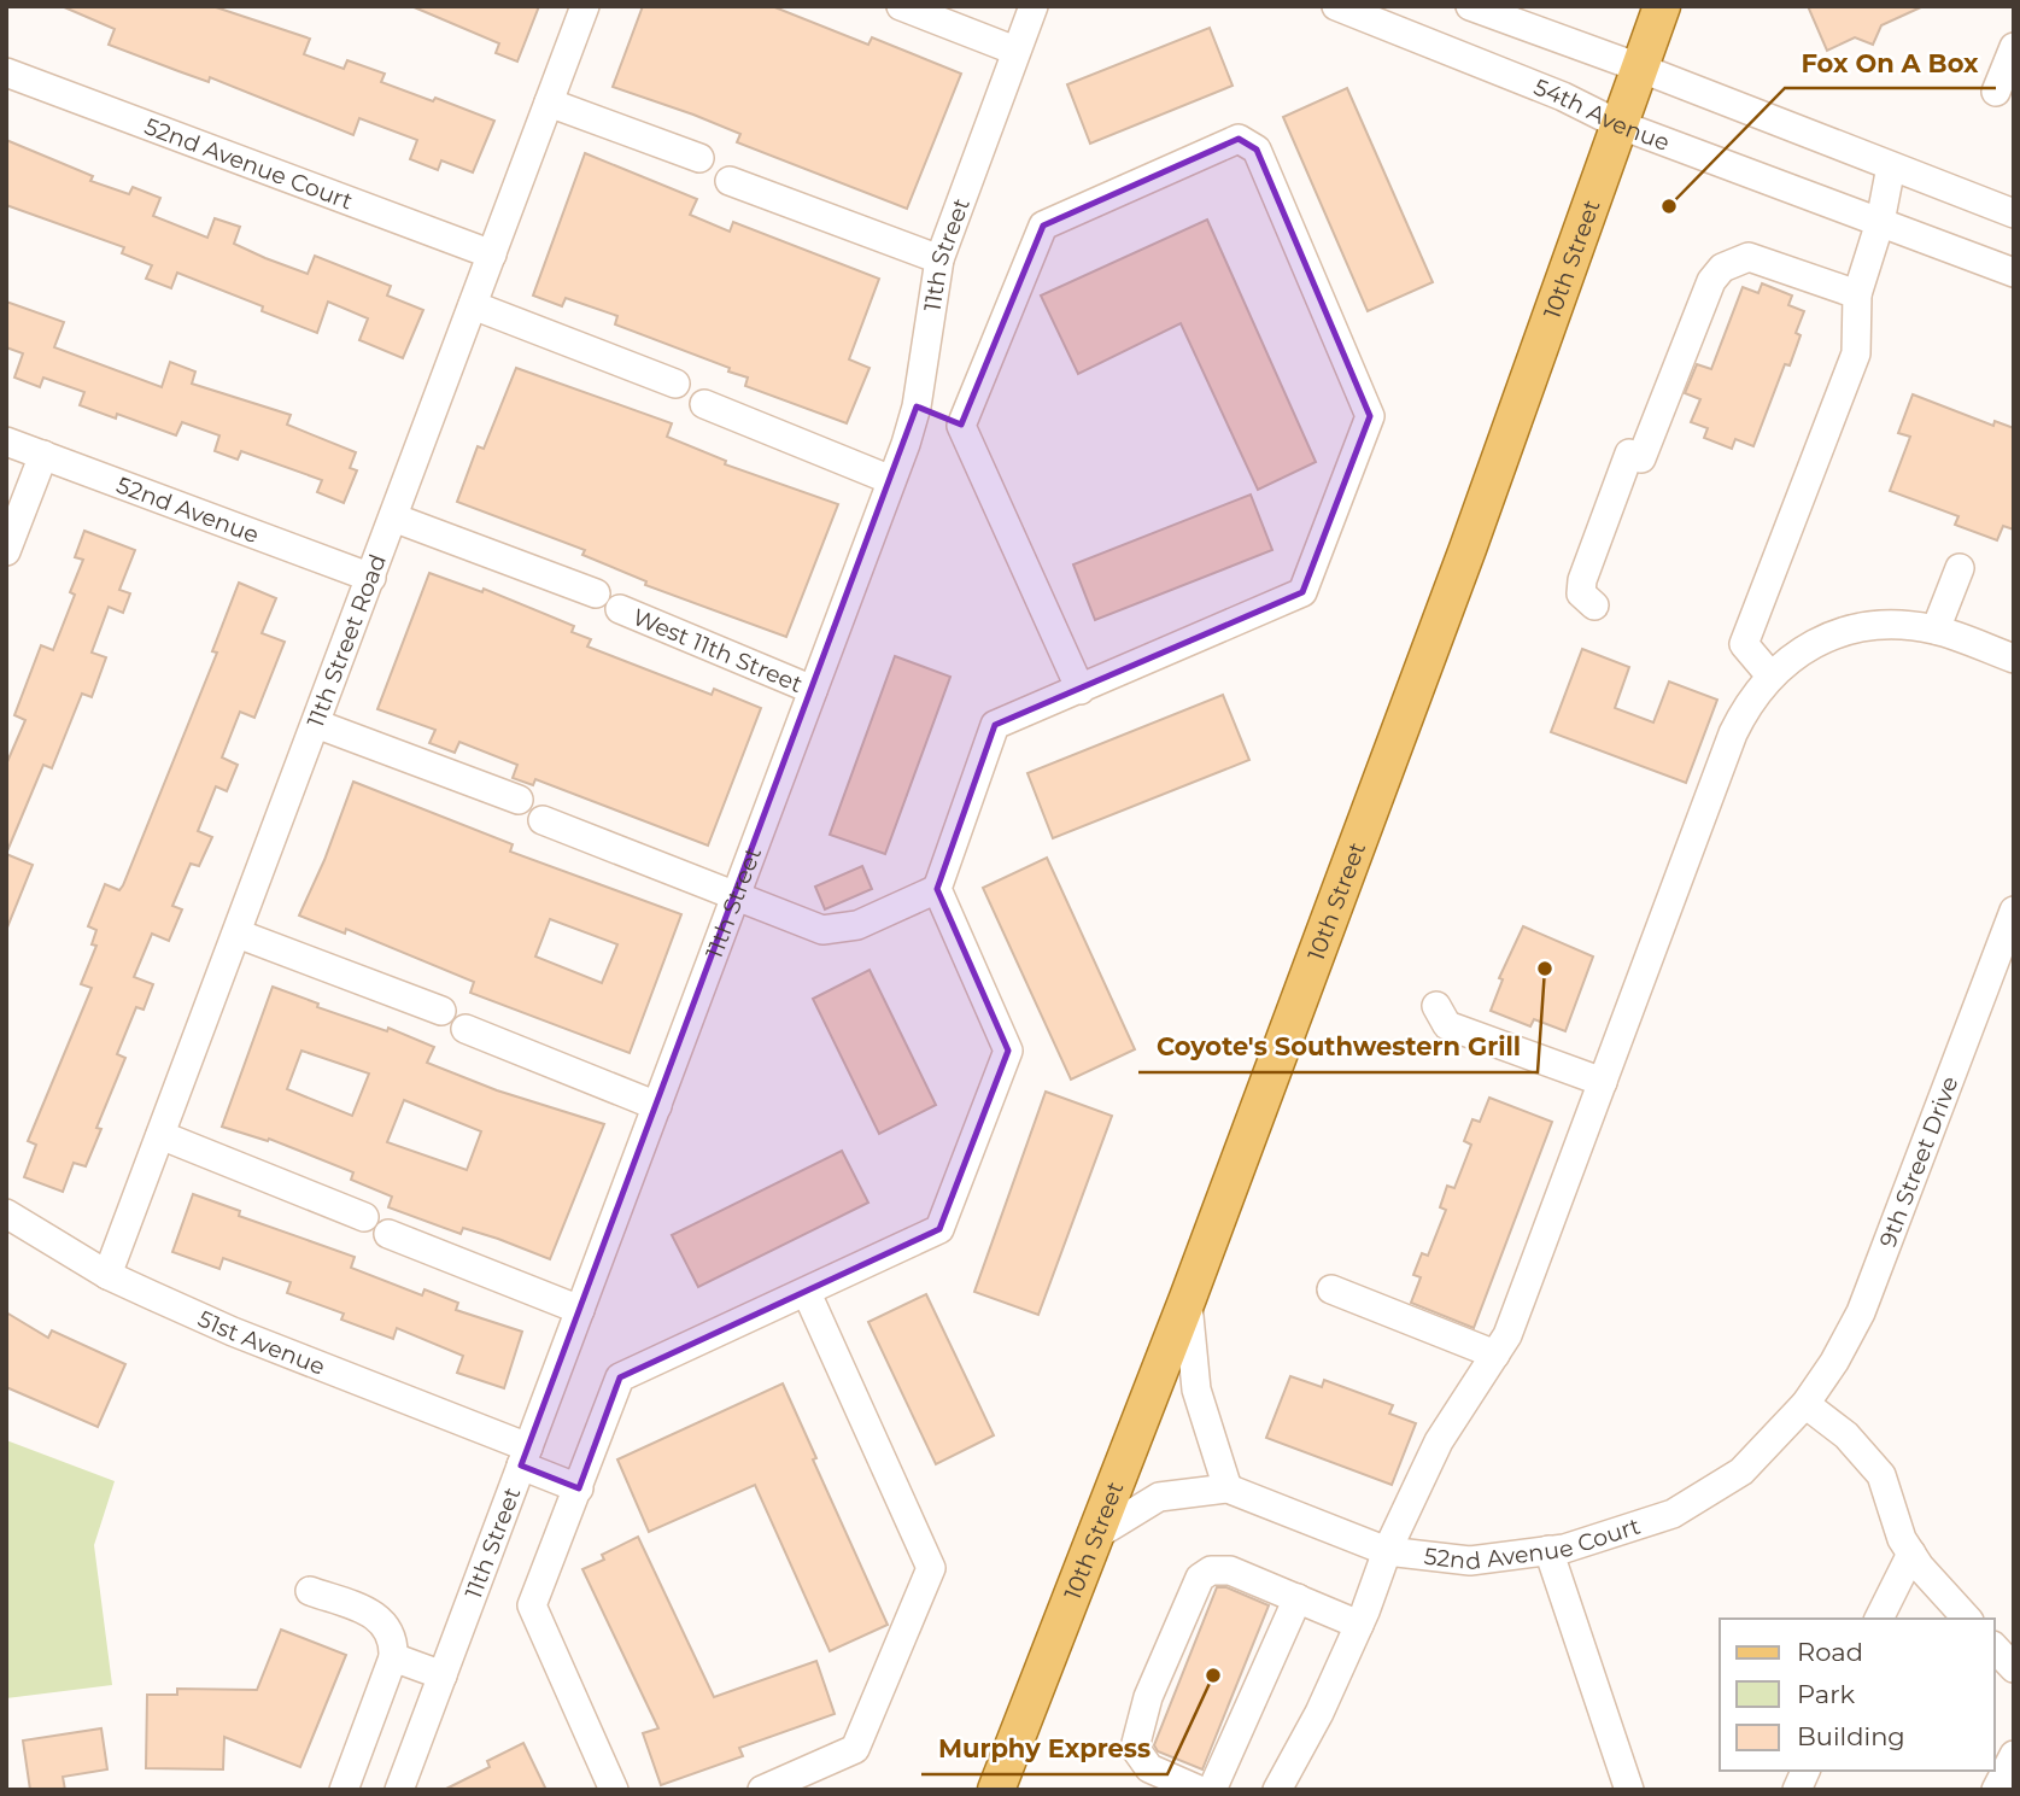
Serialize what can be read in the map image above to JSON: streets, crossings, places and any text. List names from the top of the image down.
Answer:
{
  "streets": {
    "main road": ["10th Street"],
    "street": [
      "54th Avenue",
      "52nd Avenue Court",
      "11th Street",
      "52nd Avenue",
      "11th Street Road",
      "West 11th Street",
      "9th Street Drive",
      "51st Avenue"
    ]
  },
  "crossings": [
    ["54th Avenue", "10th Street"],
    ["52nd Avenue Court", "10th Street"],
    ["52nd Avenue Court", "11th Street Road"],
    ["52nd Avenue Court", "9th Street Drive"],
    ["11th Street", "West 11th Street"],
    ["11th Street", "51st Avenue"],
    ["52nd Avenue", "11th Street Road"],
    ["11th Street Road", "51st Avenue"]
  ],
  "places": ["Fox On A Box", "Coyote's Southwestern Grill", "Murphy Express"],
  "legend": ["Road", "Park", "Building"]
}
